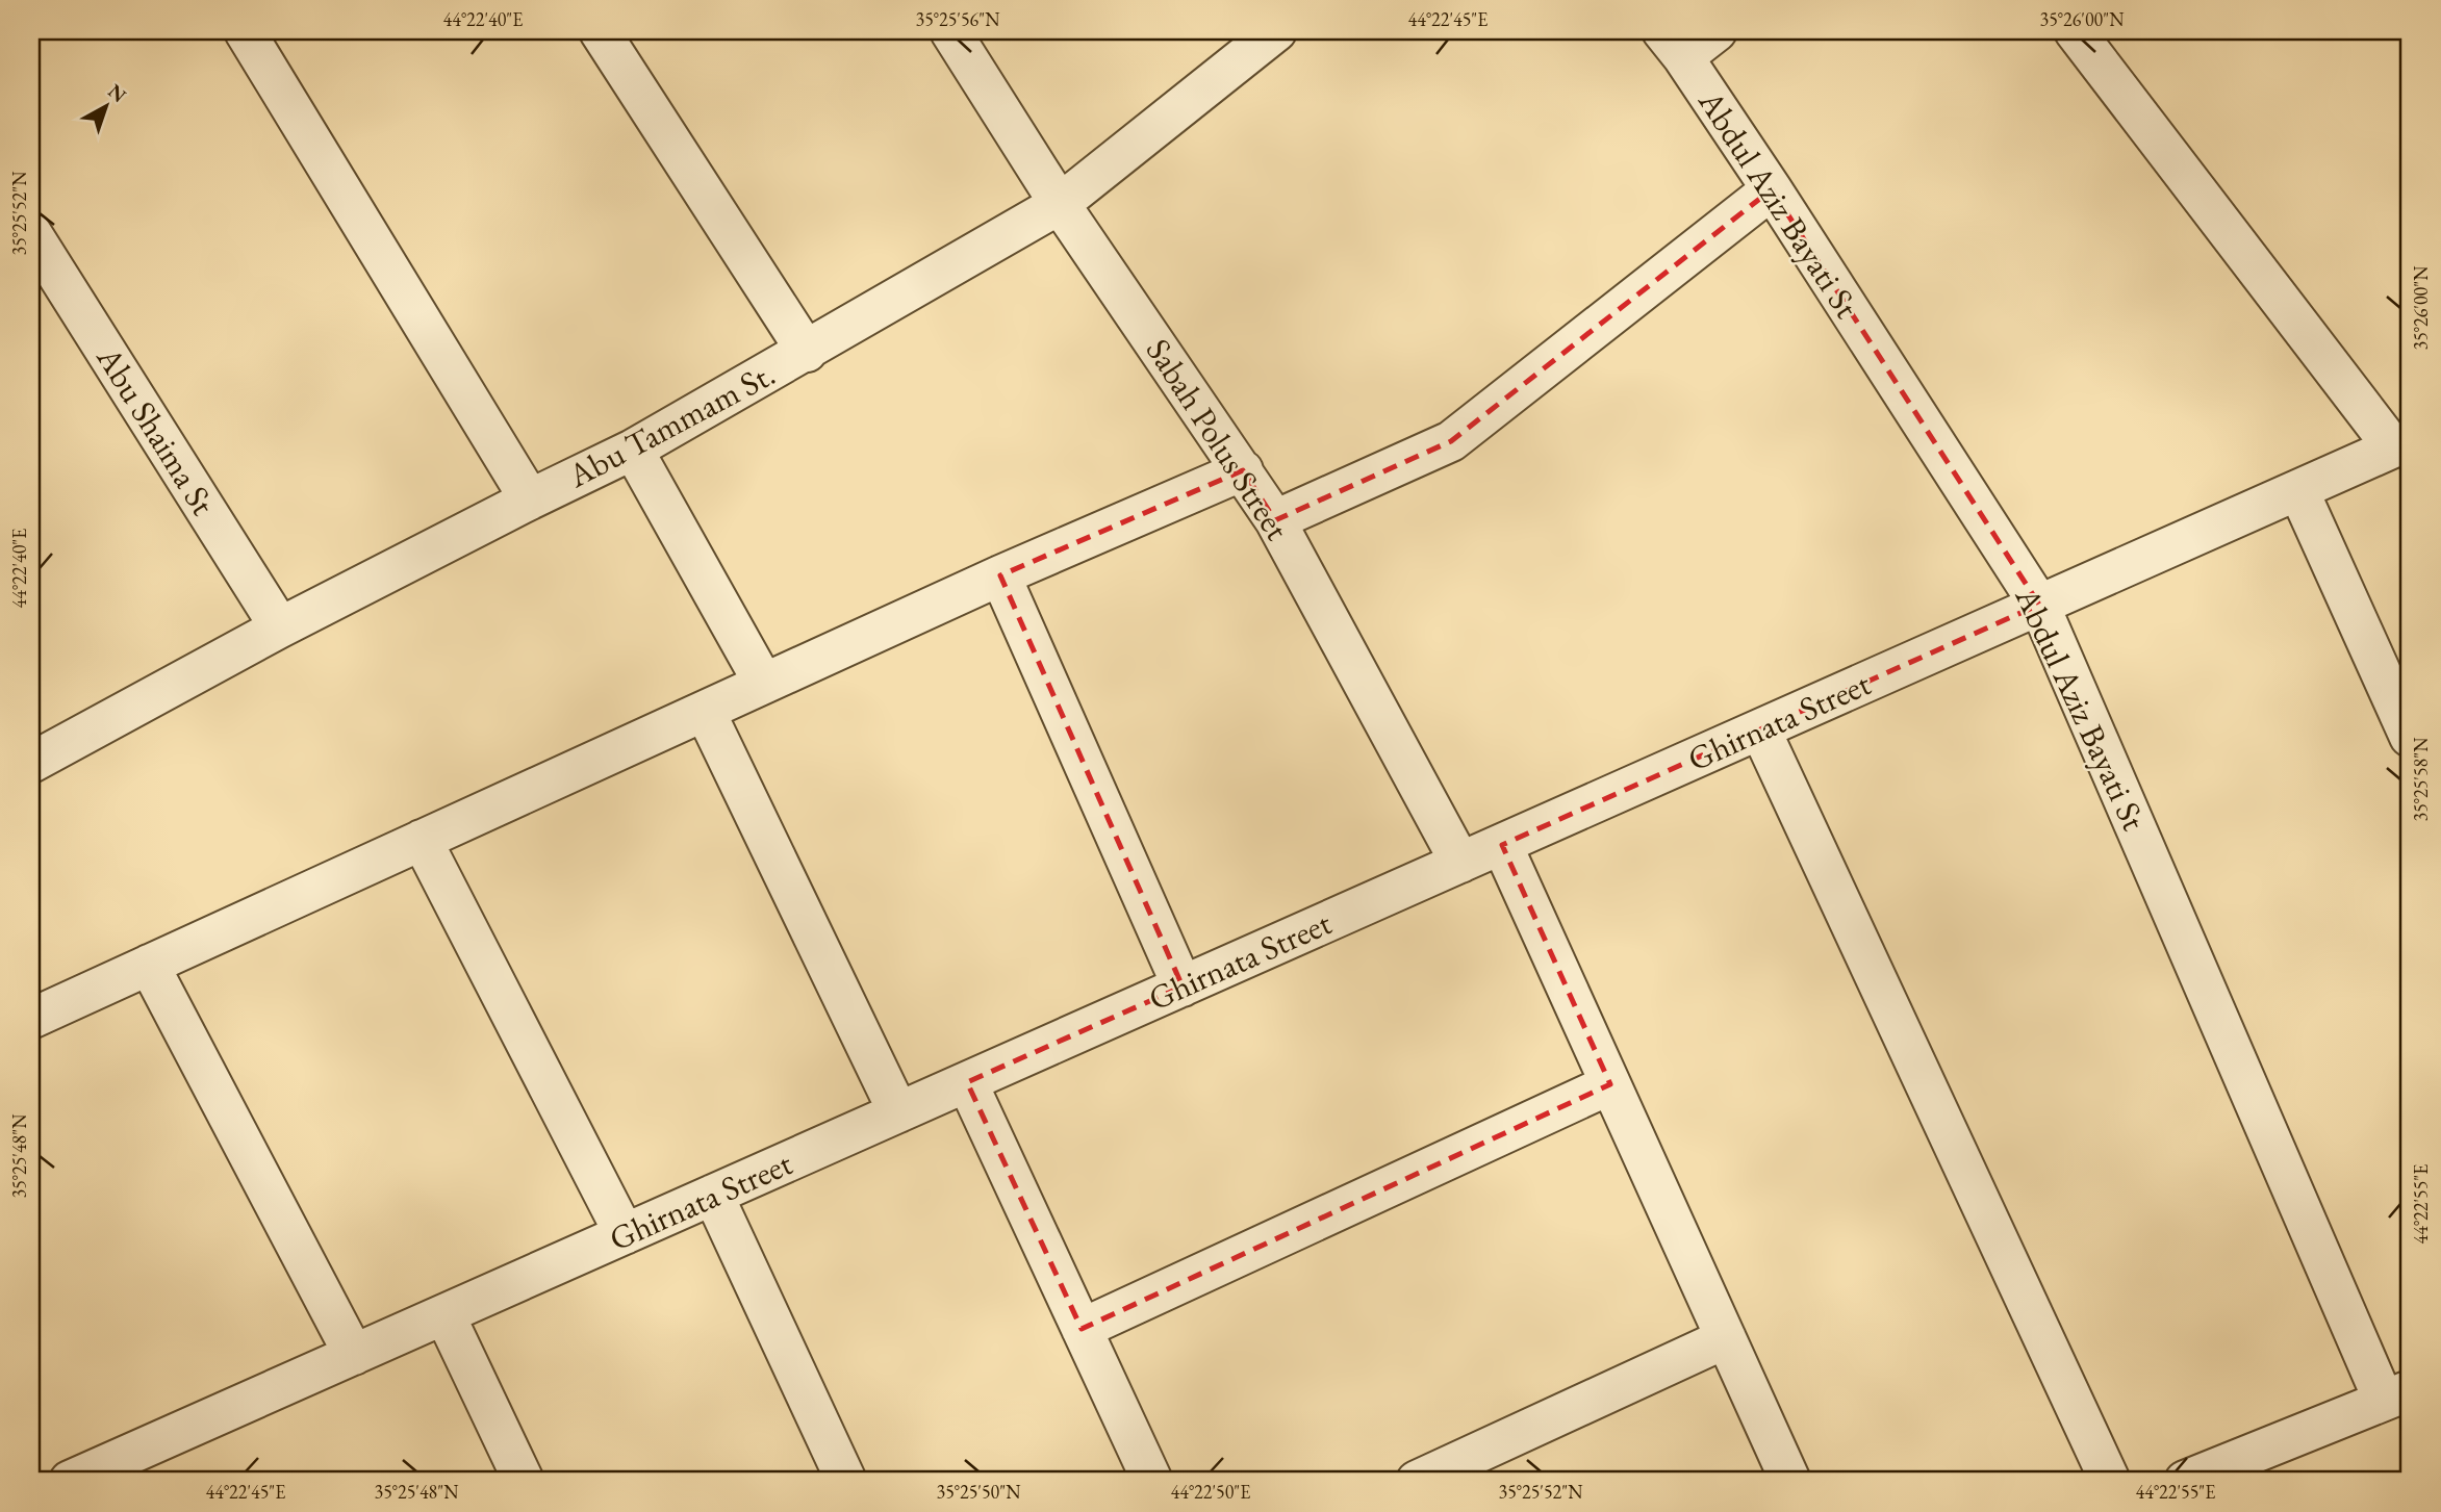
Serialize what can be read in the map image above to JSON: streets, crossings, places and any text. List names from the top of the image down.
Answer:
{
  "streets": {
    "street": [
      "Abdul Aziz Bayati St",
      "Abu Tammam St.",
      "Abu Shaima St",
      "Sabah Polus Street",
      "Ghirnata Street"
    ]
  },
  "crossings": [
    ["Abdul Aziz Bayati St", "Ghirnata Street"],
    ["Abu Tammam St.", "Abu Shaima St"],
    ["Abu Tammam St.", "Sabah Polus Street"],
    ["Sabah Polus Street", "Ghirnata Street"]
  ],
  "north": "top right",
  "coordinates": [
    "44°22'40\"E",
    "35°25'56\"N",
    "44°22'45\"E",
    "35°26'00\"N",
    "35°25'52\"N",
    "35°25'58\"N",
    "35°25'48\"N",
    "44°22'55\"E",
    "35°25'50\"N",
    "44°22'50\"E"
  ]
}
